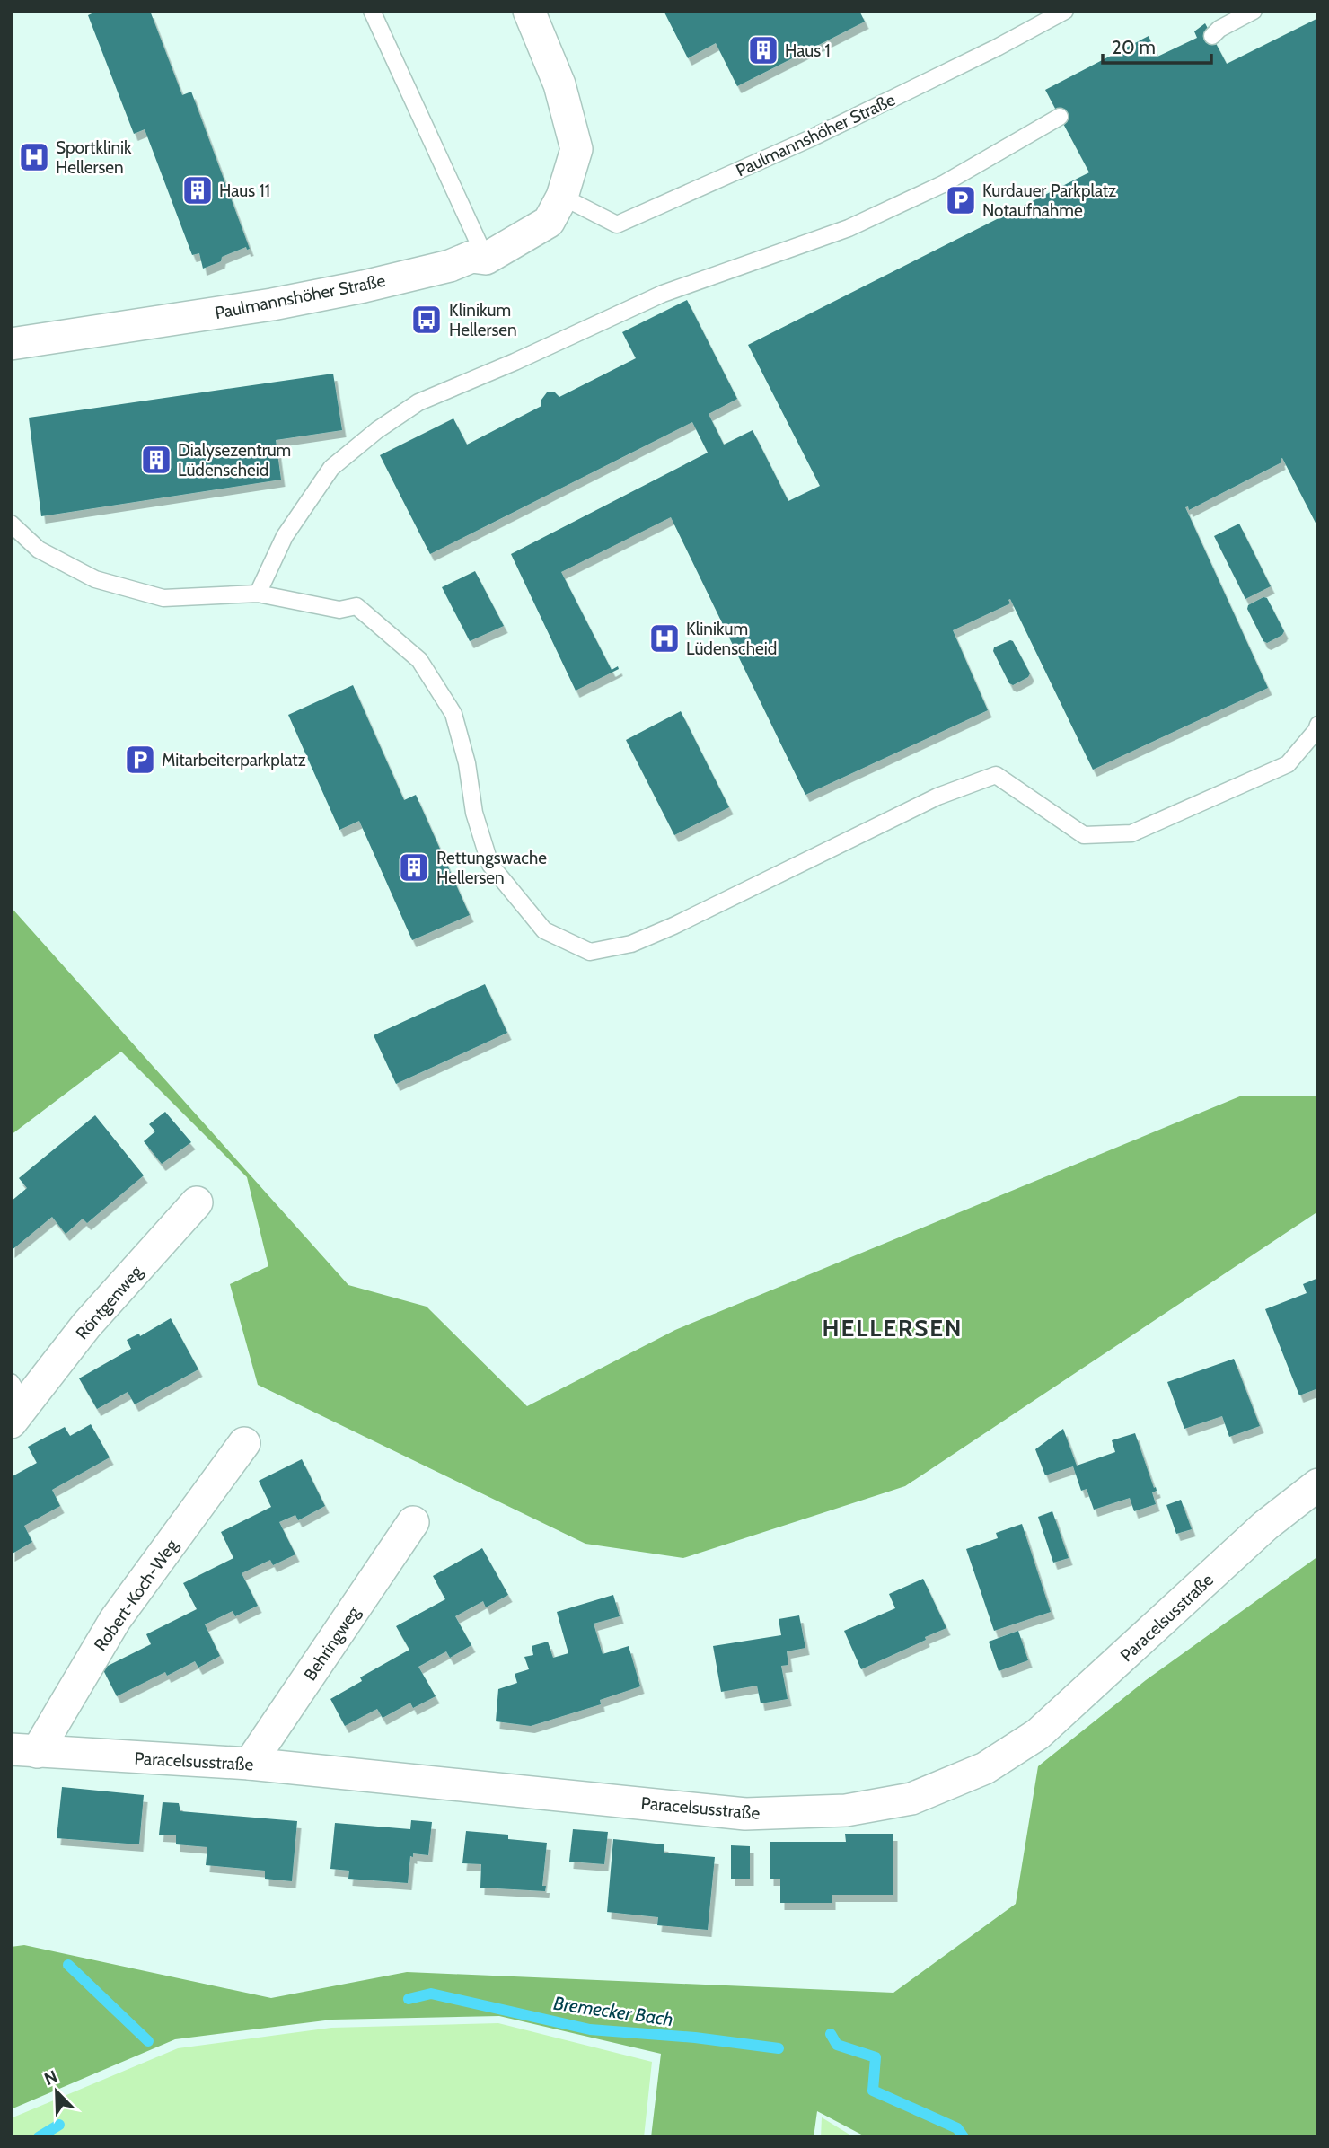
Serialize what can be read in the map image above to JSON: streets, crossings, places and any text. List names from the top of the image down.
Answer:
{
  "streets": {
    "street": [
      "Paulmannshöher Straße",
      "Röntgenweg",
      "Robert-Koch-Weg",
      "Paracelsusstraße",
      "Behringweg"
    ]
  },
  "crossings": [
    ["Robert-Koch-Weg", "Paracelsusstraße"],
    ["Paracelsusstraße", "Behringweg"]
  ],
  "districts": ["HELLERSEN"],
  "water": ["Bremecker Bach"],
  "places": {
    "building": [
      "Haus 1",
      "Haus 11",
      "Dialysezentrum Lüdenscheid",
      "Rettungswache Hellersen"
    ],
    "hospital": ["Sportklinik Hellersen", "Klinikum Lüdenscheid"],
    "parking": ["Kurdauer Parkplatz Notaufnahme", "Mitarbeiterparkplatz"],
    "bus stop": ["Klinikum Hellersen"]
  },
  "scale_bar": "20 m",
  "north": "top left"
}
